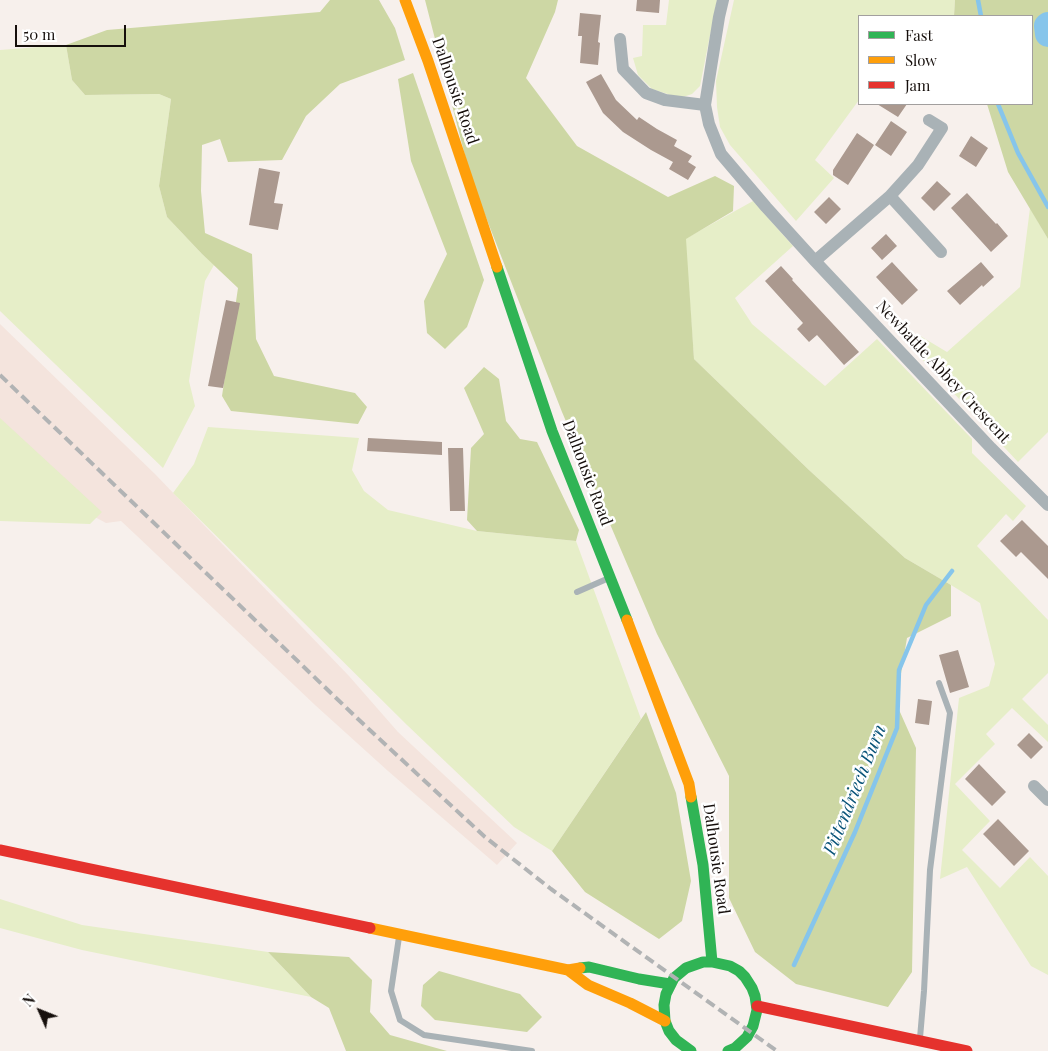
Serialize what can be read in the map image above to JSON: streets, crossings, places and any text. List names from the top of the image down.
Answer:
{
  "streets": {
    "main road": ["Dalhousie Road"],
    "street": ["Newbattle Abbey Crescent"]
  },
  "water": ["Pittendriech Burn"],
  "legend": ["Fast", "Slow", "Jam"],
  "scale_bar": "50 m",
  "north": "top left"
}
